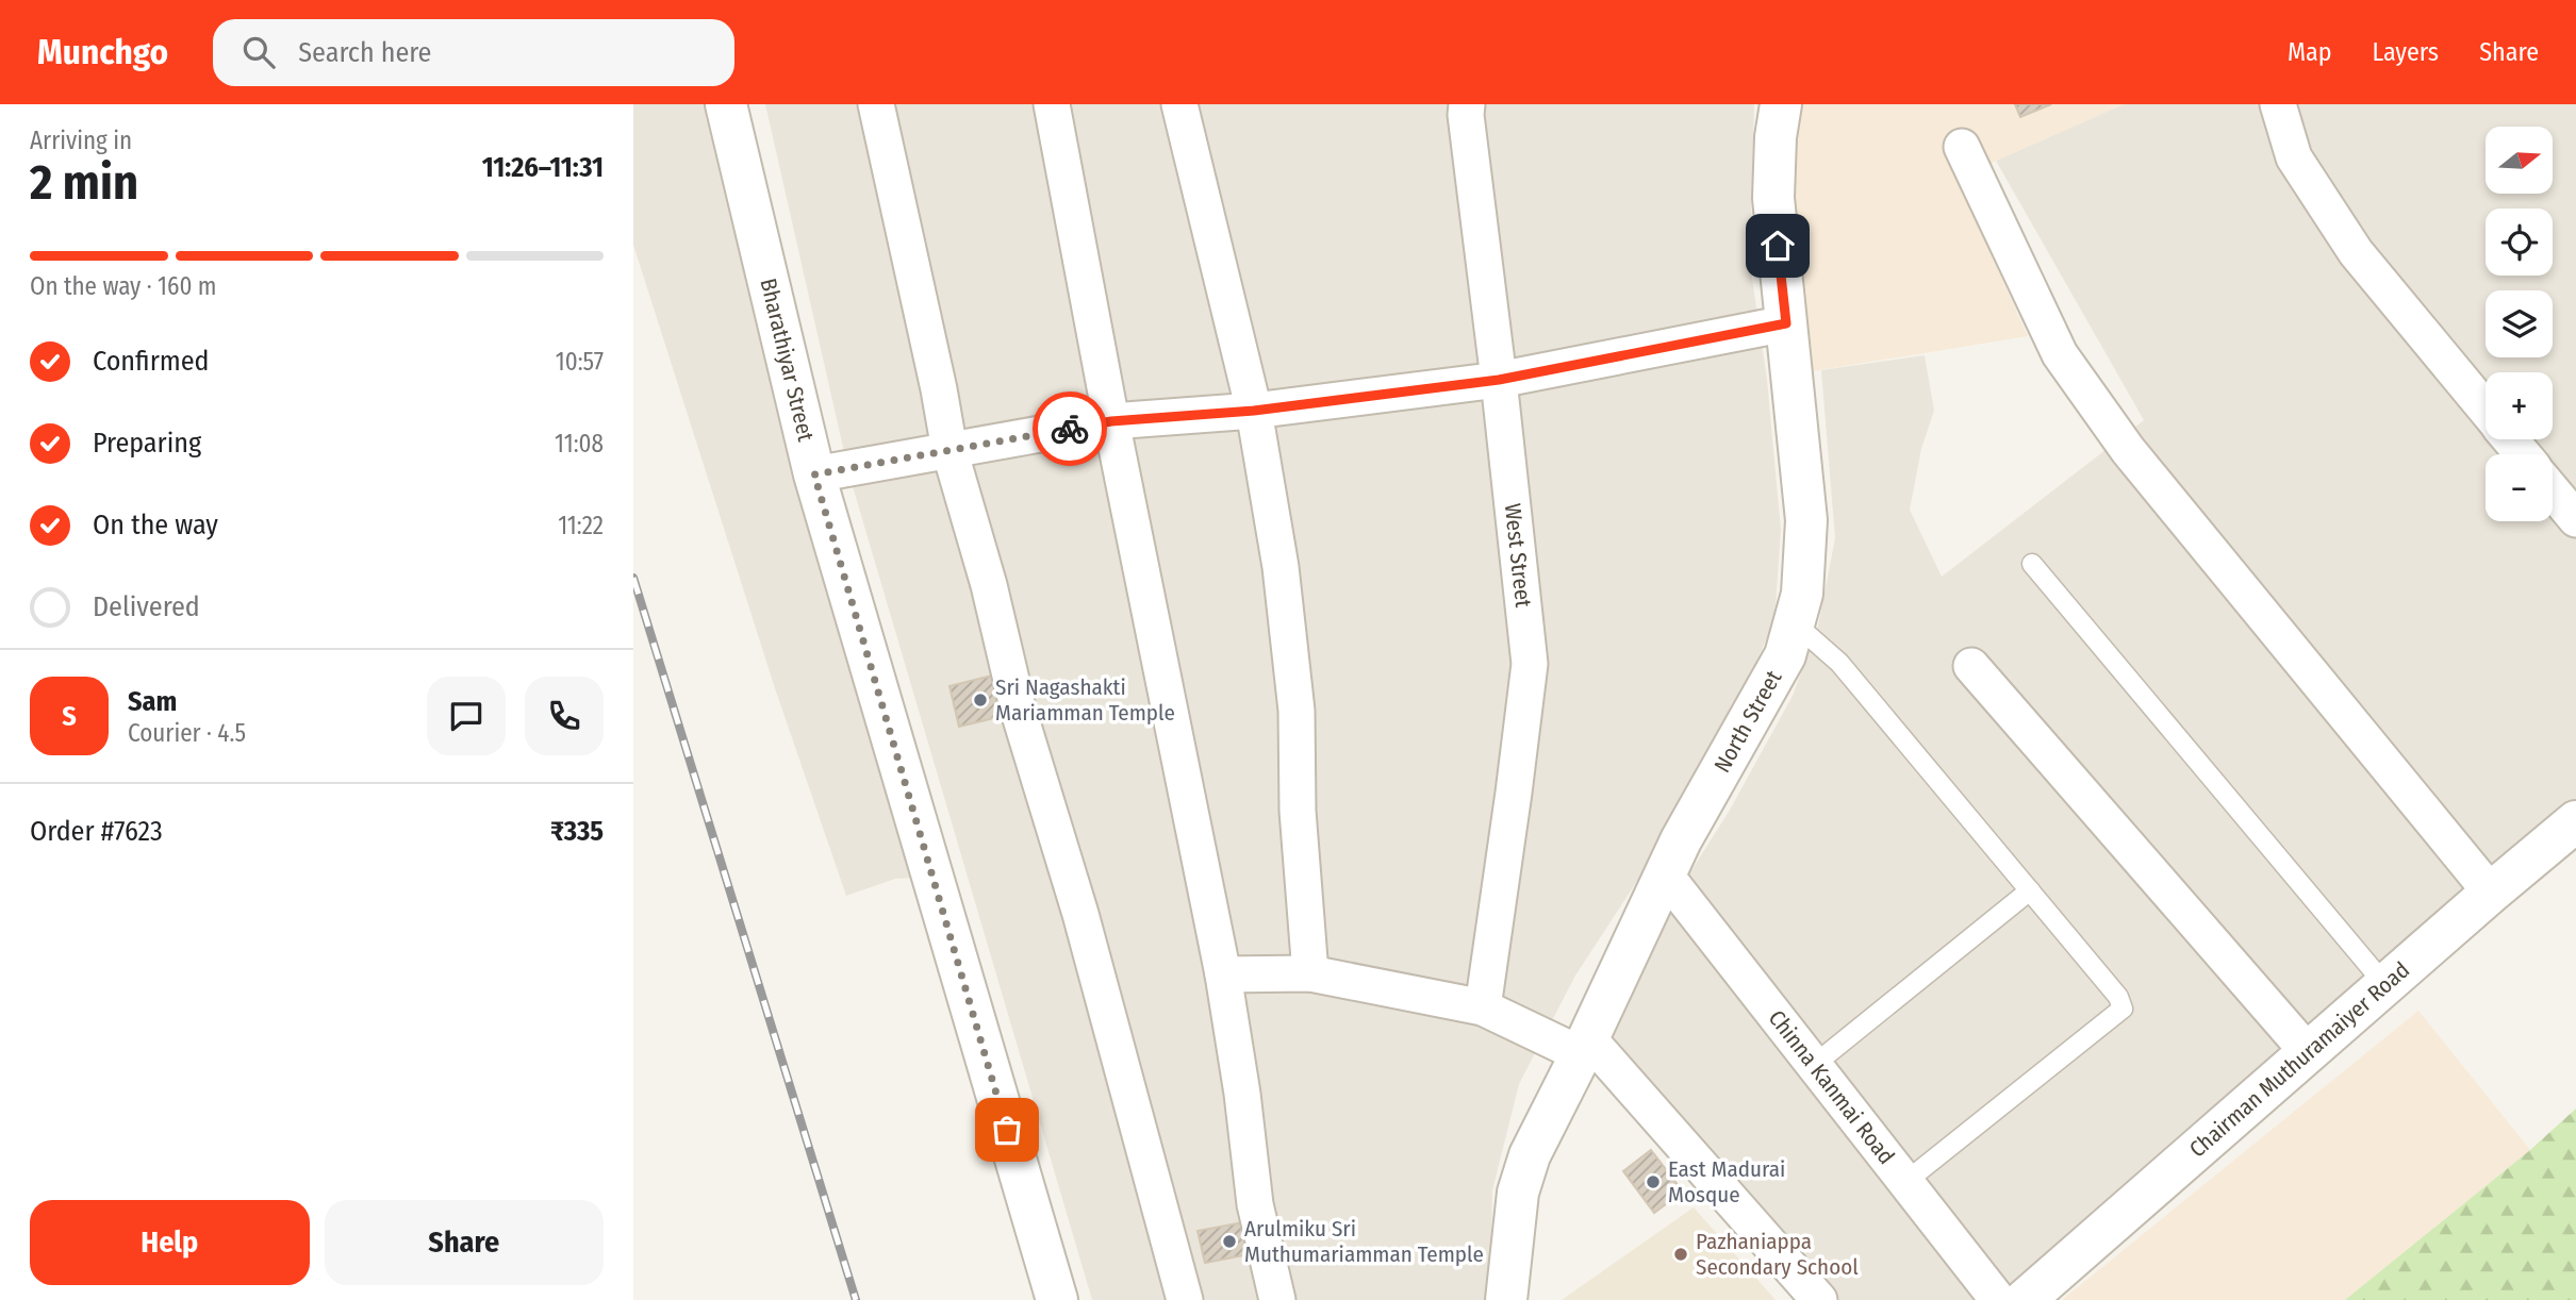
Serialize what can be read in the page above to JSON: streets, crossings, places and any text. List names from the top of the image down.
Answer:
{
  "streets": {
    "street": [
      "Bharathiyar Street",
      "West Street",
      "North Street",
      "Chairman Muthuramaiyer Road",
      "Chinna Kanmai Road"
    ]
  },
  "crossings": [
    ["North Street", "Chinna Kanmai Road"]
  ],
  "places": [
    "Sri Nagashakti Mariamman Temple",
    "East Madurai Mosque",
    "Arulmiku Sri Muthumariamman Temple",
    "Pazhaniappa Secondary School"
  ],
  "north": "right",
  "page": {
    "header": "Munchgo",
    "search": "Search here",
    "nav": ["Map", "Layers", "Share"],
    "heading": ["2 min", "Arriving in", "11:26–11:31"],
    "panel": [
      "Sam",
      "Courier · 4.5",
      "Order #7623",
      "₹335"
    ],
    "map_buttons": ["+", "−"],
    "bar": "On the way · 160 m",
    "list": [
      ["Confirmed", "10:57"],
      ["Preparing", "11:08"],
      ["On the way", "11:22"],
      "Delivered"
    ],
    "round": "S",
    "buttons": ["Help", "Share"]
  }
}
